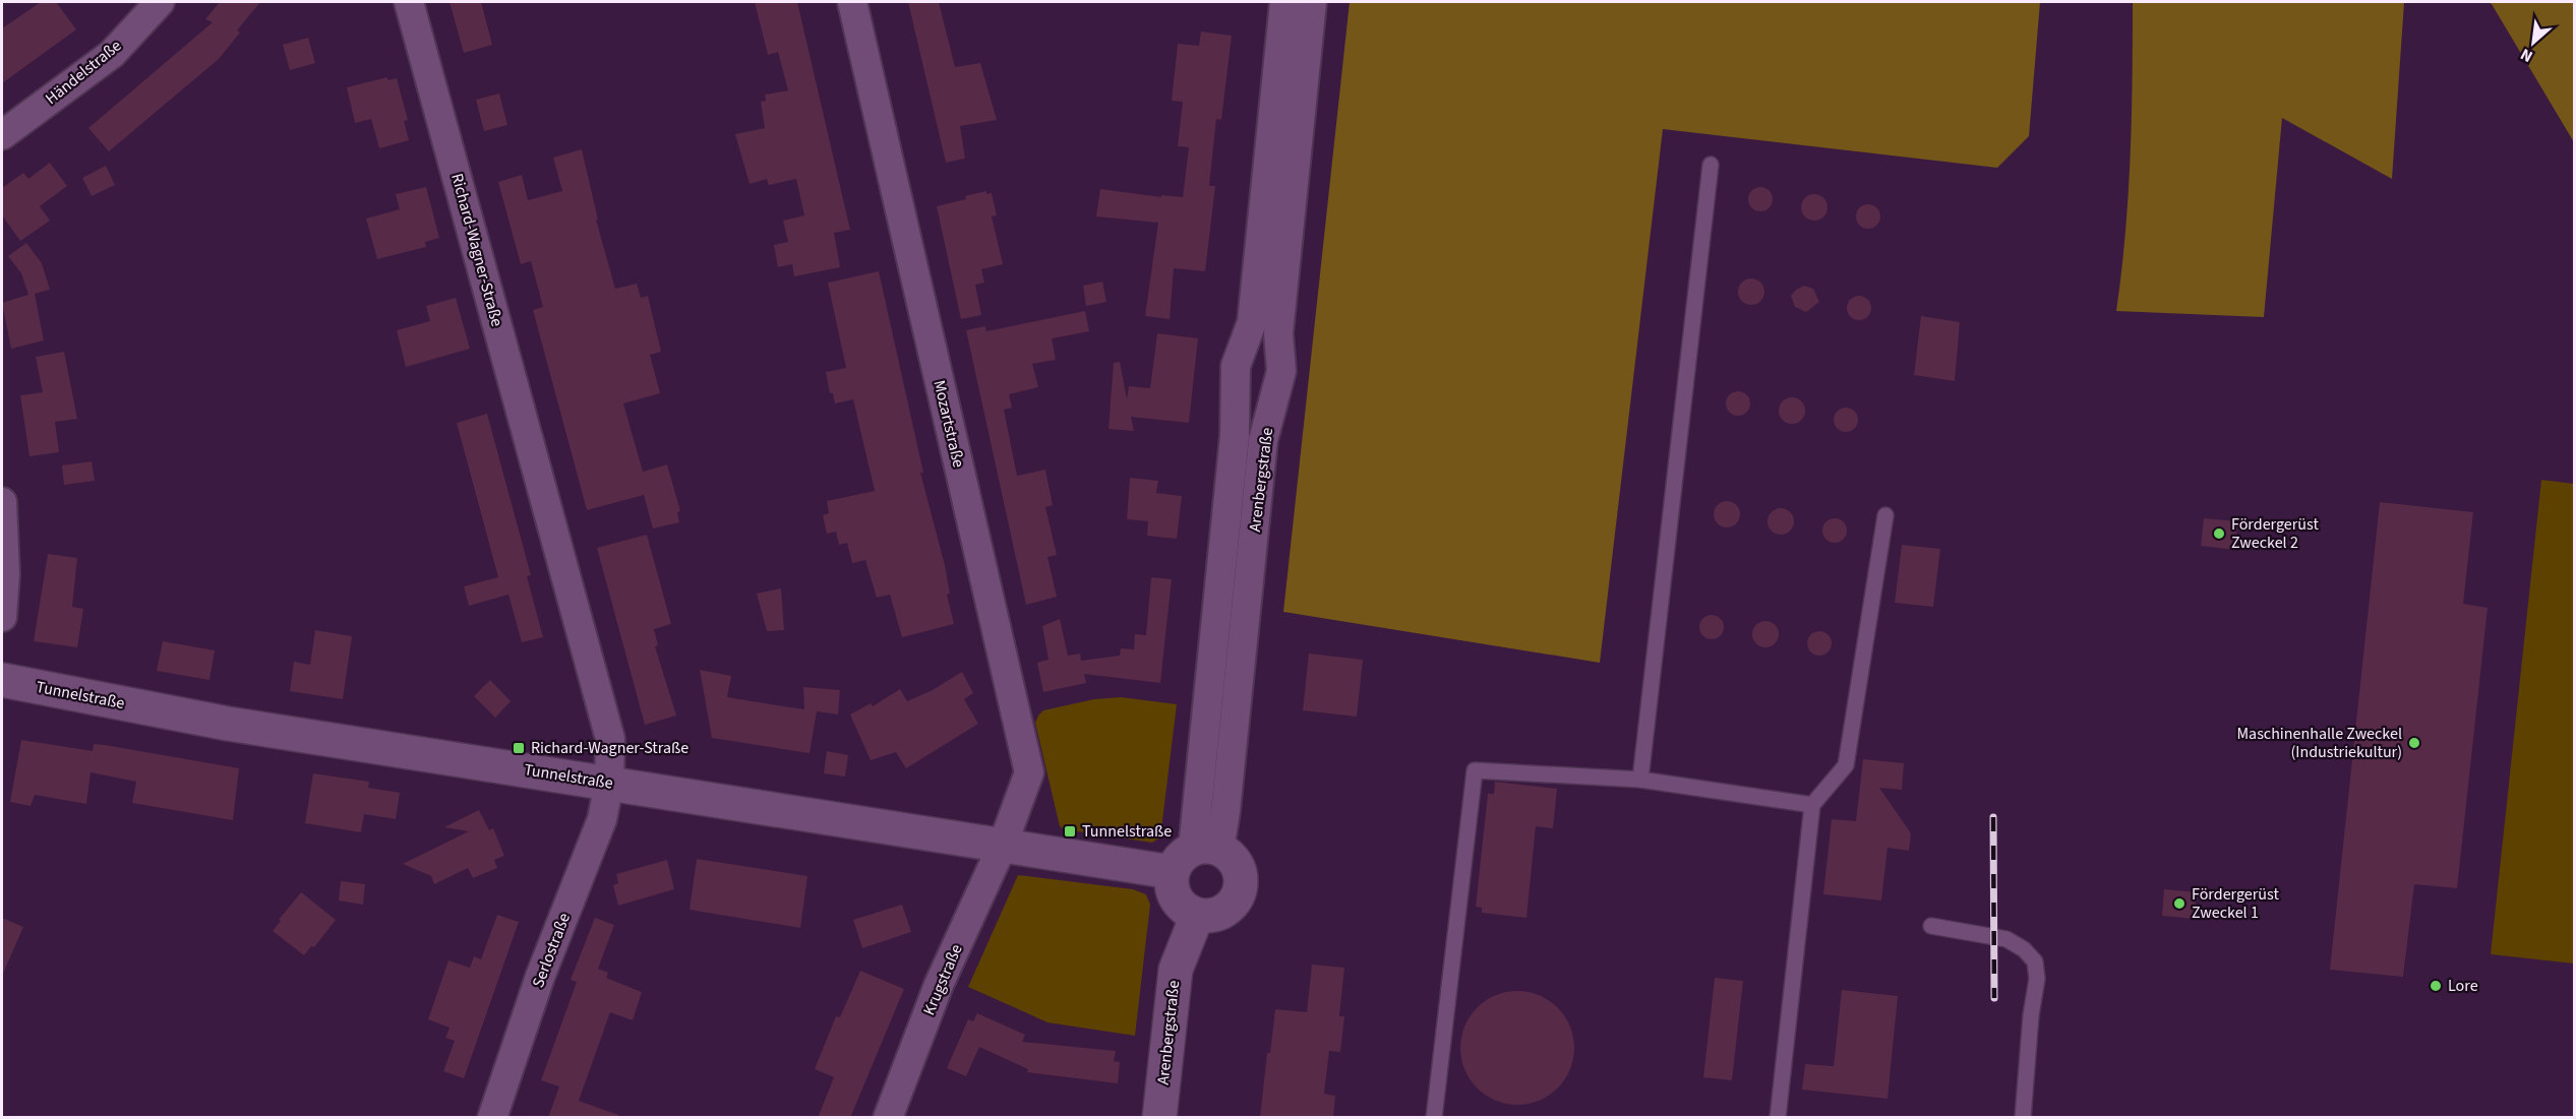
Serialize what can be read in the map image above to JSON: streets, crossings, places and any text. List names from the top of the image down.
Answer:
{
  "streets": {
    "street": [
      "Händelstraße",
      "Richard-Wagner-Straße",
      "Mozartstraße",
      "Arenbergstraße",
      "Tunnelstraße",
      "Serlostraße",
      "Krugstraße"
    ]
  },
  "crossings": [
    ["Richard-Wagner-Straße", "Tunnelstraße"],
    ["Richard-Wagner-Straße", "Serlostraße"],
    ["Mozartstraße", "Tunnelstraße"],
    ["Mozartstraße", "Krugstraße"],
    ["Arenbergstraße", "Tunnelstraße"],
    ["Tunnelstraße", "Serlostraße"],
    ["Tunnelstraße", "Krugstraße"]
  ],
  "places": {
    "other": [
      "Fördergerüst Zweckel 2",
      "Maschinenhalle Zweckel (Industriekultur)",
      "Fördergerüst Zweckel 1",
      "Lore"
    ],
    "transit": ["Richard-Wagner-Straße", "Tunnelstraße"]
  },
  "north": "bottom left"
}
